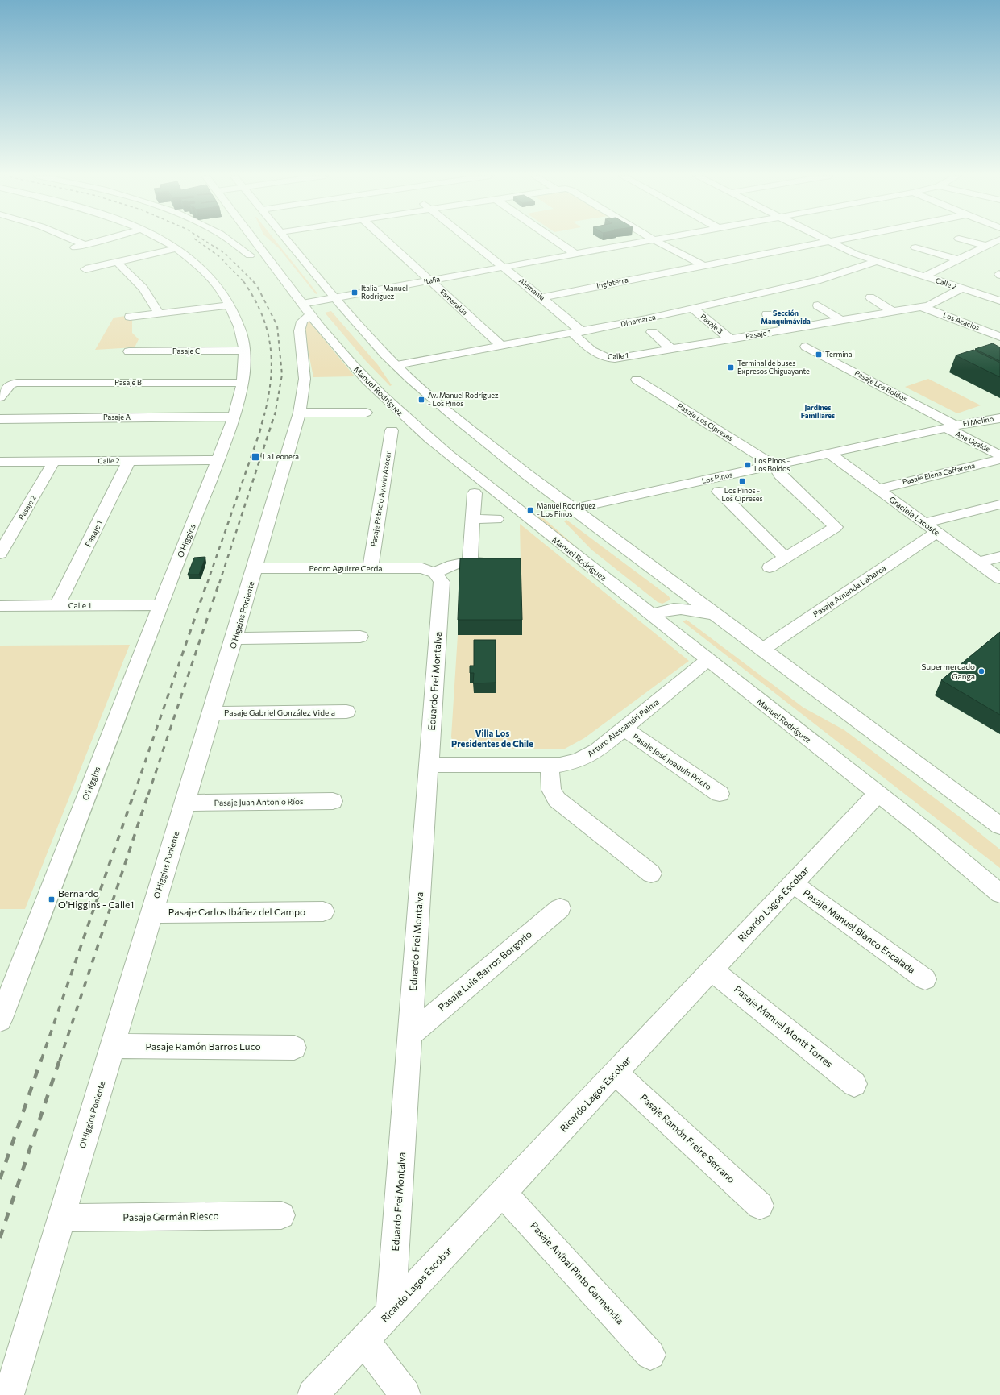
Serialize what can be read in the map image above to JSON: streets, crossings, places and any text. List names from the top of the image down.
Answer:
{
  "streets": {
    "street": [
      "Italia",
      "Inglaterra",
      "Calle 2",
      "Alemania",
      "Esmeralda",
      "Dinamarca",
      "Los Acacios",
      "Pasaje 3",
      "Pasaje 1",
      "Pasaje C",
      "Calle 1",
      "Pasaje B",
      "Pasaje Los Boldos",
      "Manuel Rodríguez",
      "Pasaje A",
      "El Molino",
      "Pasaje Los Cipreses",
      "Ana Ugalde",
      "Pasaje Elena Caffarena",
      "Los Pinos",
      "Pasaje Patricio Aylwin Azócar",
      "Pasaje 2",
      "Graciela Lacoste",
      "O'Higgins",
      "Pedro Aguirre Cerda",
      "Pasaje Amanda Labarca",
      "O'Higgins Poniente",
      "Eduardo Frei Montalva",
      "Pasaje Gabriel González Videla",
      "Arturo Alessandri Palma",
      "Pasaje José Joaquín Prieto",
      "Pasaje Juan Antonio Ríos",
      "Ricardo Lagos Escobar",
      "Pasaje Carlos Ibáñez del Campo",
      "Pasaje Manuel Blanco Encalada",
      "Pasaje Luis Barros Borgoño",
      "Pasaje Manuel Montt Torres",
      "Pasaje Ramón Barros Luco",
      "Pasaje Ramón Freire Serrano",
      "Pasaje Germán Riesco",
      "Pasaje Aníbal Pinto Garmendia"
    ]
  },
  "crossings": [
    ["Italia", "Alemania"],
    ["Italia", "Esmeralda"],
    ["Italia", "Manuel Rodríguez"],
    ["Italia", "O'Higgins Poniente"],
    ["Inglaterra", "Calle 2"],
    ["Inglaterra", "Alemania"],
    ["Calle 2", "Dinamarca"],
    ["Calle 2", "Pasaje 1"],
    ["Calle 2", "Pasaje 2"],
    ["Calle 2", "O'Higgins"],
    ["Alemania", "Dinamarca"],
    ["Alemania", "Calle 1"],
    ["Esmeralda", "Dinamarca"],
    ["Dinamarca", "Pasaje 3"],
    ["Dinamarca", "Calle 1"],
    ["Los Acacios", "Pasaje 1"],
    ["Pasaje 3", "Pasaje 1"],
    ["Pasaje 1", "Calle 1"],
    ["Pasaje C", "O'Higgins"],
    ["Calle 1", "O'Higgins"],
    ["Pasaje B", "O'Higgins"],
    ["Pasaje Los Boldos", "El Molino"],
    ["Pasaje Los Boldos", "Ana Ugalde"],
    ["Pasaje Los Boldos", "Los Pinos"],
    ["Manuel Rodríguez", "O'Higgins Poniente"],
    ["Manuel Rodríguez", "Arturo Alessandri Palma"],
    ["Manuel Rodríguez", "Ricardo Lagos Escobar"],
    ["Pasaje A", "O'Higgins"],
    ["El Molino", "Ana Ugalde"],
    ["El Molino", "Los Pinos"],
    ["Pasaje Los Cipreses", "Los Pinos"],
    ["Ana Ugalde", "Los Pinos"],
    ["Pasaje Elena Caffarena", "Graciela Lacoste"],
    ["Los Pinos", "Graciela Lacoste"],
    ["Pasaje Patricio Aylwin Azócar", "Pedro Aguirre Cerda"],
    ["Graciela Lacoste", "Pasaje Amanda Labarca"],
    ["Pedro Aguirre Cerda", "O'Higgins Poniente"],
    ["Pedro Aguirre Cerda", "Eduardo Frei Montalva"],
    ["O'Higgins Poniente", "Pasaje Gabriel González Videla"],
    ["O'Higgins Poniente", "Pasaje Juan Antonio Ríos"],
    ["O'Higgins Poniente", "Pasaje Carlos Ibáñez del Campo"],
    ["O'Higgins Poniente", "Pasaje Ramón Barros Luco"],
    ["O'Higgins Poniente", "Pasaje Germán Riesco"],
    ["Eduardo Frei Montalva", "Arturo Alessandri Palma"],
    ["Eduardo Frei Montalva", "Ricardo Lagos Escobar"],
    ["Eduardo Frei Montalva", "Pasaje Luis Barros Borgoño"],
    ["Arturo Alessandri Palma", "Pasaje José Joaquín Prieto"],
    ["Ricardo Lagos Escobar", "Pasaje Manuel Blanco Encalada"],
    ["Ricardo Lagos Escobar", "Pasaje Manuel Montt Torres"],
    ["Ricardo Lagos Escobar", "Pasaje Ramón Freire Serrano"],
    ["Ricardo Lagos Escobar", "Pasaje Aníbal Pinto Garmendia"]
  ],
  "districts": ["Sección Manquimávida", "Jardines Familiares", "Villa Los Presidentes de Chile"],
  "places": {
    "transit": [
      "Italia - Manuel Rodriguez",
      "Terminal",
      "Terminal de buses Expresos Chiguayante",
      "Av. Manuel Rodríguez - Los Pinos",
      "La Leonera",
      "Los Pinos - Los Boldos",
      "Los Pinos - Los Cipreses",
      "Manuel Rodriguez - Los Pinos",
      "Bernardo O'Higgins - Calle1"
    ],
    "other": ["Supermercado Ganga"]
  }
}
